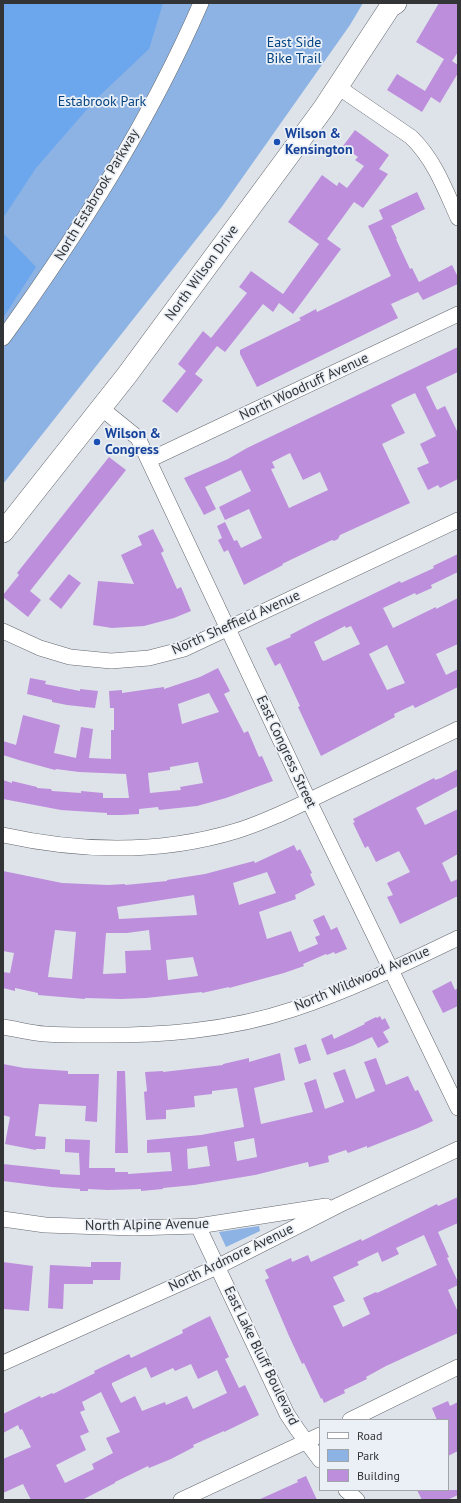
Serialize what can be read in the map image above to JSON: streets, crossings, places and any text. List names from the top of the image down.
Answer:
{
  "streets": {
    "street": [
      "North Estabrook Parkway",
      "North Wilson Drive",
      "North Woodruff Avenue",
      "North Sheffield Avenue",
      "East Congress Street",
      "North Wildwood Avenue",
      "North Alpine Avenue",
      "North Ardmore Avenue",
      "East Lake Bluff Boulevard"
    ]
  },
  "crossings": [
    ["North Wilson Drive", "East Congress Street"],
    ["North Woodruff Avenue", "East Congress Street"],
    ["North Sheffield Avenue", "East Congress Street"],
    ["East Congress Street", "North Wildwood Avenue"],
    ["North Alpine Avenue", "North Ardmore Avenue"],
    ["North Alpine Avenue", "East Lake Bluff Boulevard"],
    ["North Ardmore Avenue", "East Lake Bluff Boulevard"]
  ],
  "parks": ["East Side Bike Trail", "Estabrook Park"],
  "places": ["Wilson & Kensington", "Wilson & Congress"],
  "legend": ["Road", "Park", "Building"]
}
